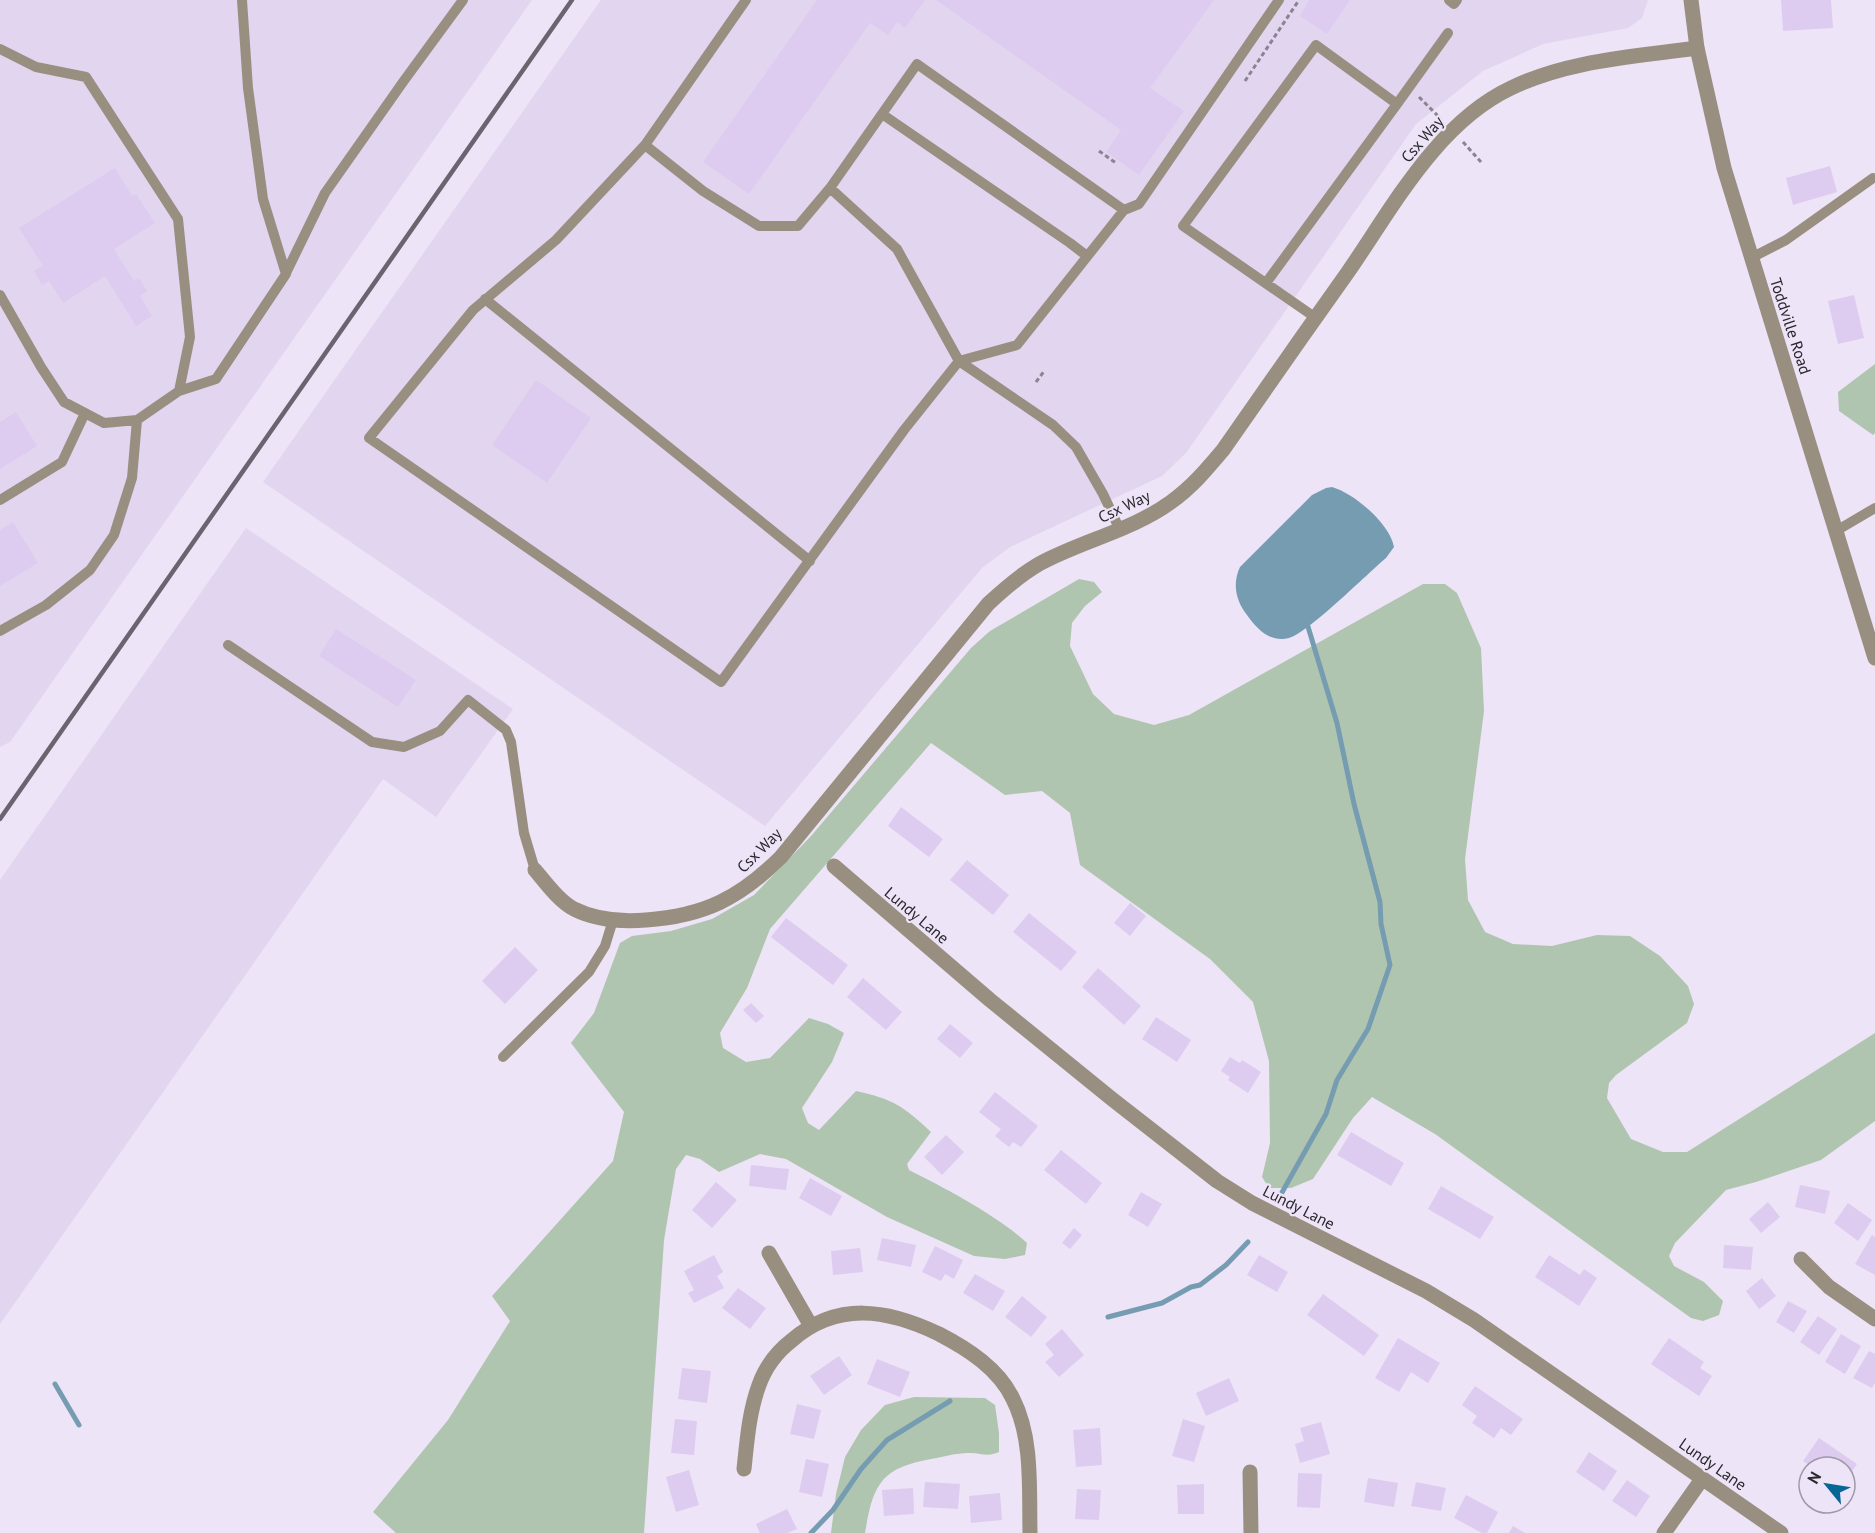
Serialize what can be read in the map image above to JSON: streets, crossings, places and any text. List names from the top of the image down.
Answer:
{
  "streets": {
    "street": ["Csx Way", "Toddville Road", "Lundy Lane"]
  },
  "crossings": [
    ["Csx Way", "Toddville Road"]
  ],
  "north": "top left"
}
